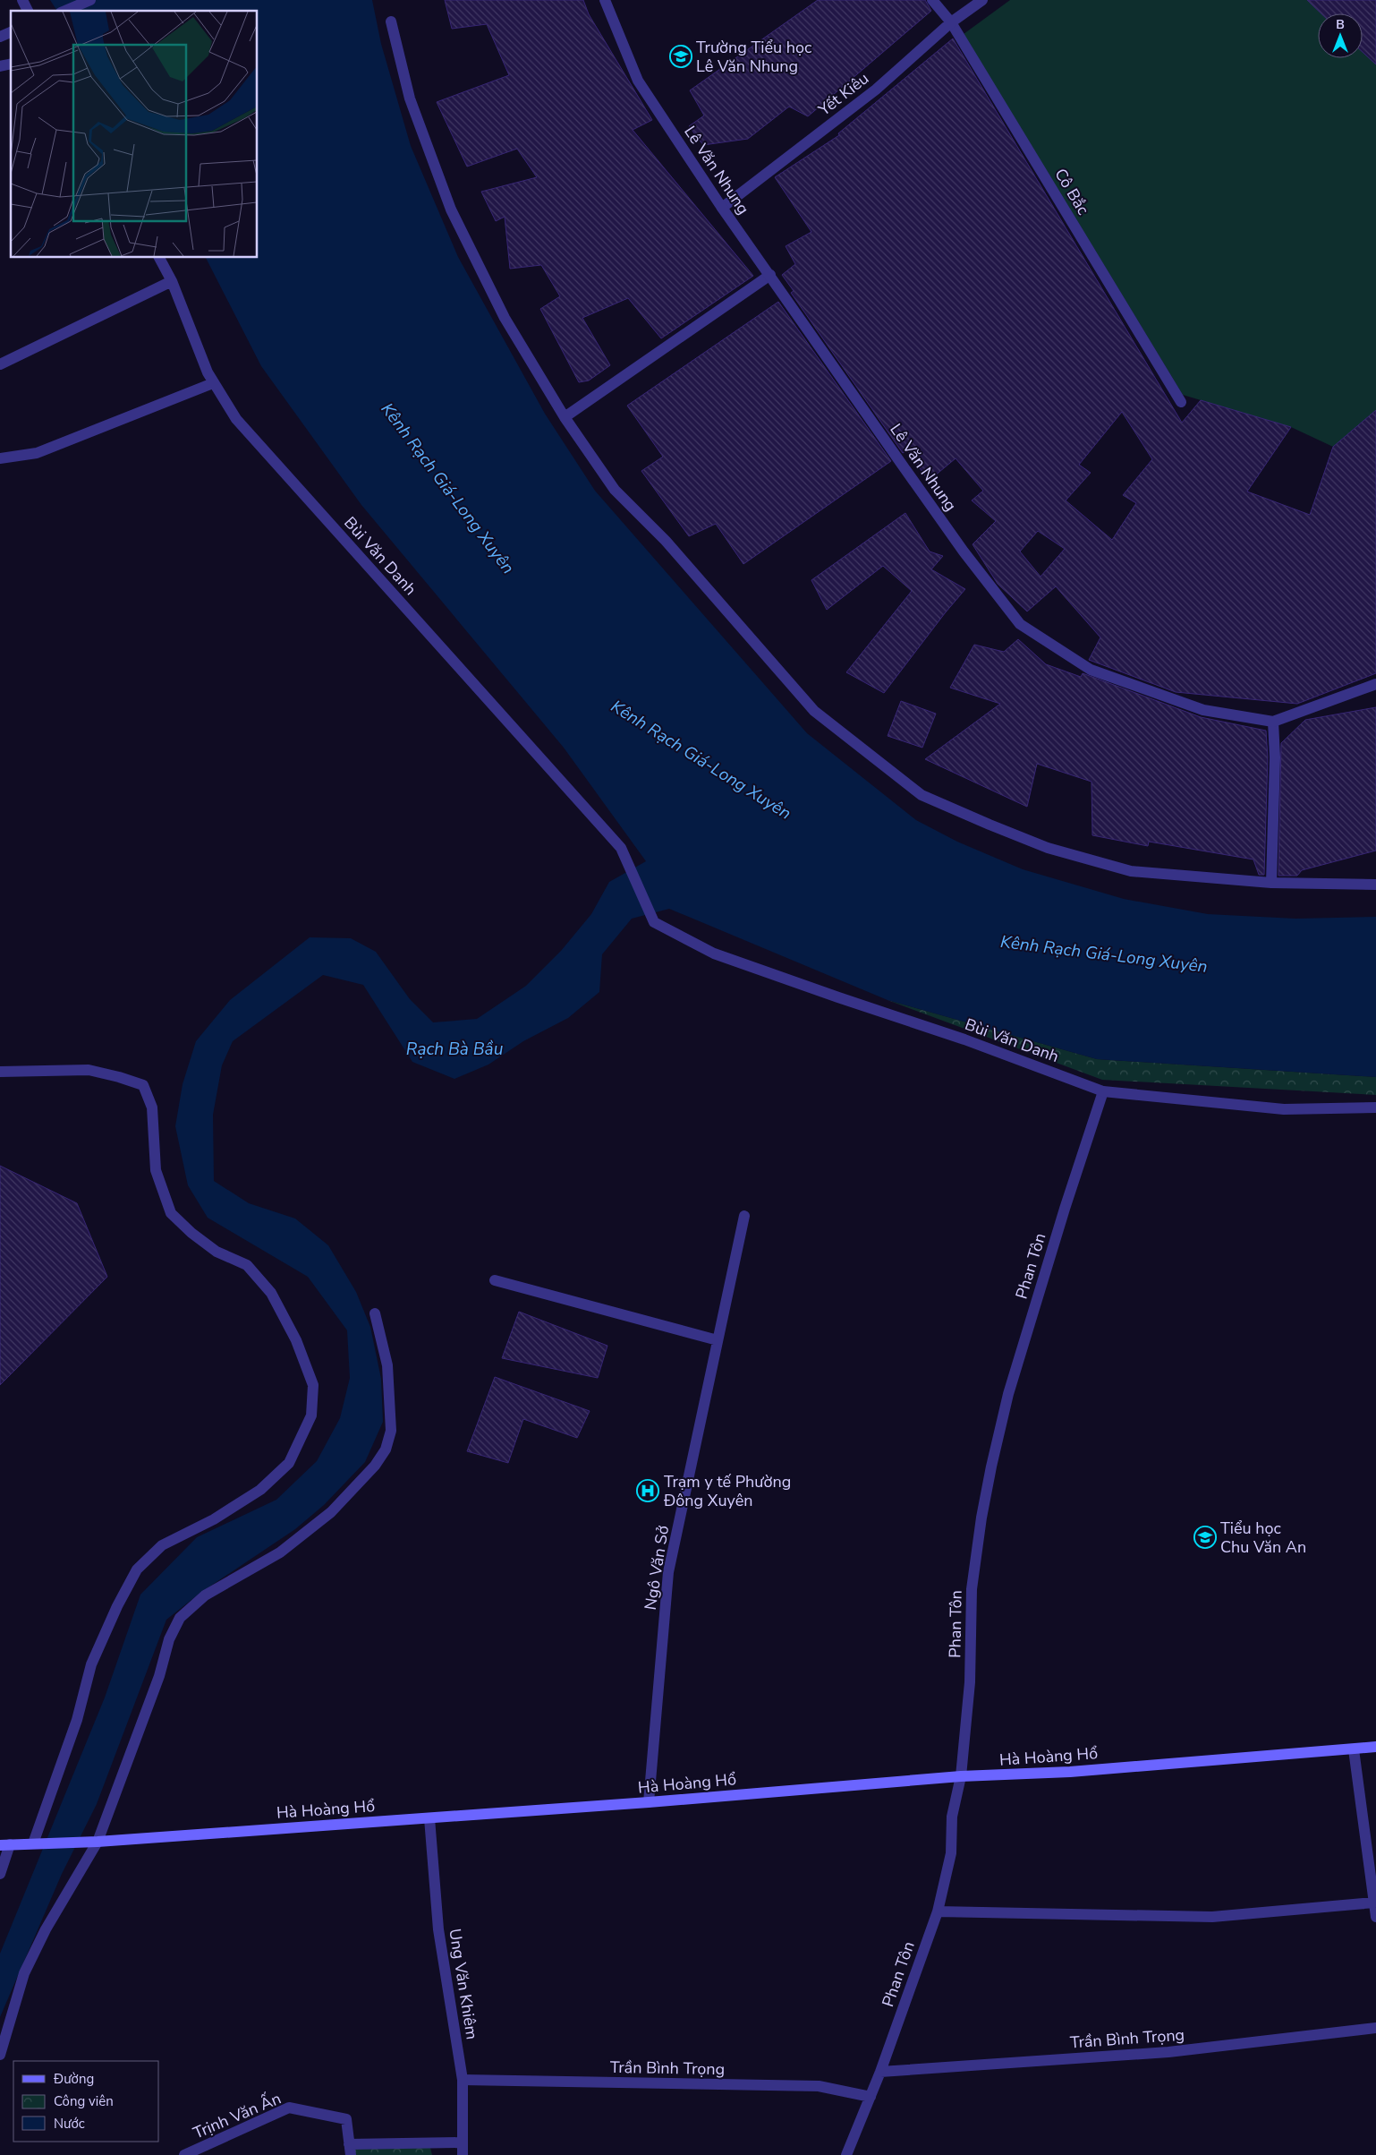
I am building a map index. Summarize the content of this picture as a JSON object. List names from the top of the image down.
{
  "streets": {
    "main road": ["Hà Hoàng Hổ"],
    "street": [
      "Yết Kiêu",
      "Lê Văn Nhung",
      "Cô Bắc",
      "Bùi Văn Danh",
      "Phan Tôn",
      "Ngô Văn Sở",
      "Ung Văn Khiêm",
      "Trần Bình Trọng",
      "Trịnh Văn Ấn"
    ]
  },
  "crossings": [
    ["Yết Kiêu", "Lê Văn Nhung"],
    ["Yết Kiêu", "Cô Bắc"],
    ["Bùi Văn Danh", "Phan Tôn"],
    ["Phan Tôn", "Hà Hoàng Hổ"],
    ["Phan Tôn", "Trần Bình Trọng"],
    ["Ngô Văn Sở", "Hà Hoàng Hổ"],
    ["Hà Hoàng Hổ", "Ung Văn Khiêm"],
    ["Ung Văn Khiêm", "Trần Bình Trọng"]
  ],
  "water": ["Kênh Rạch Giá-Long Xuyên", "Rạch Bà Bầu"],
  "places": {
    "school or university": ["Trường Tiểu học Lê Văn Nhung", "Tiểu học Chu Văn An"],
    "hospital": ["Trạm y tế Phường Đông Xuyên"]
  },
  "legend": ["Đường", "Công viên", "Nước"],
  "north": "top"
}
